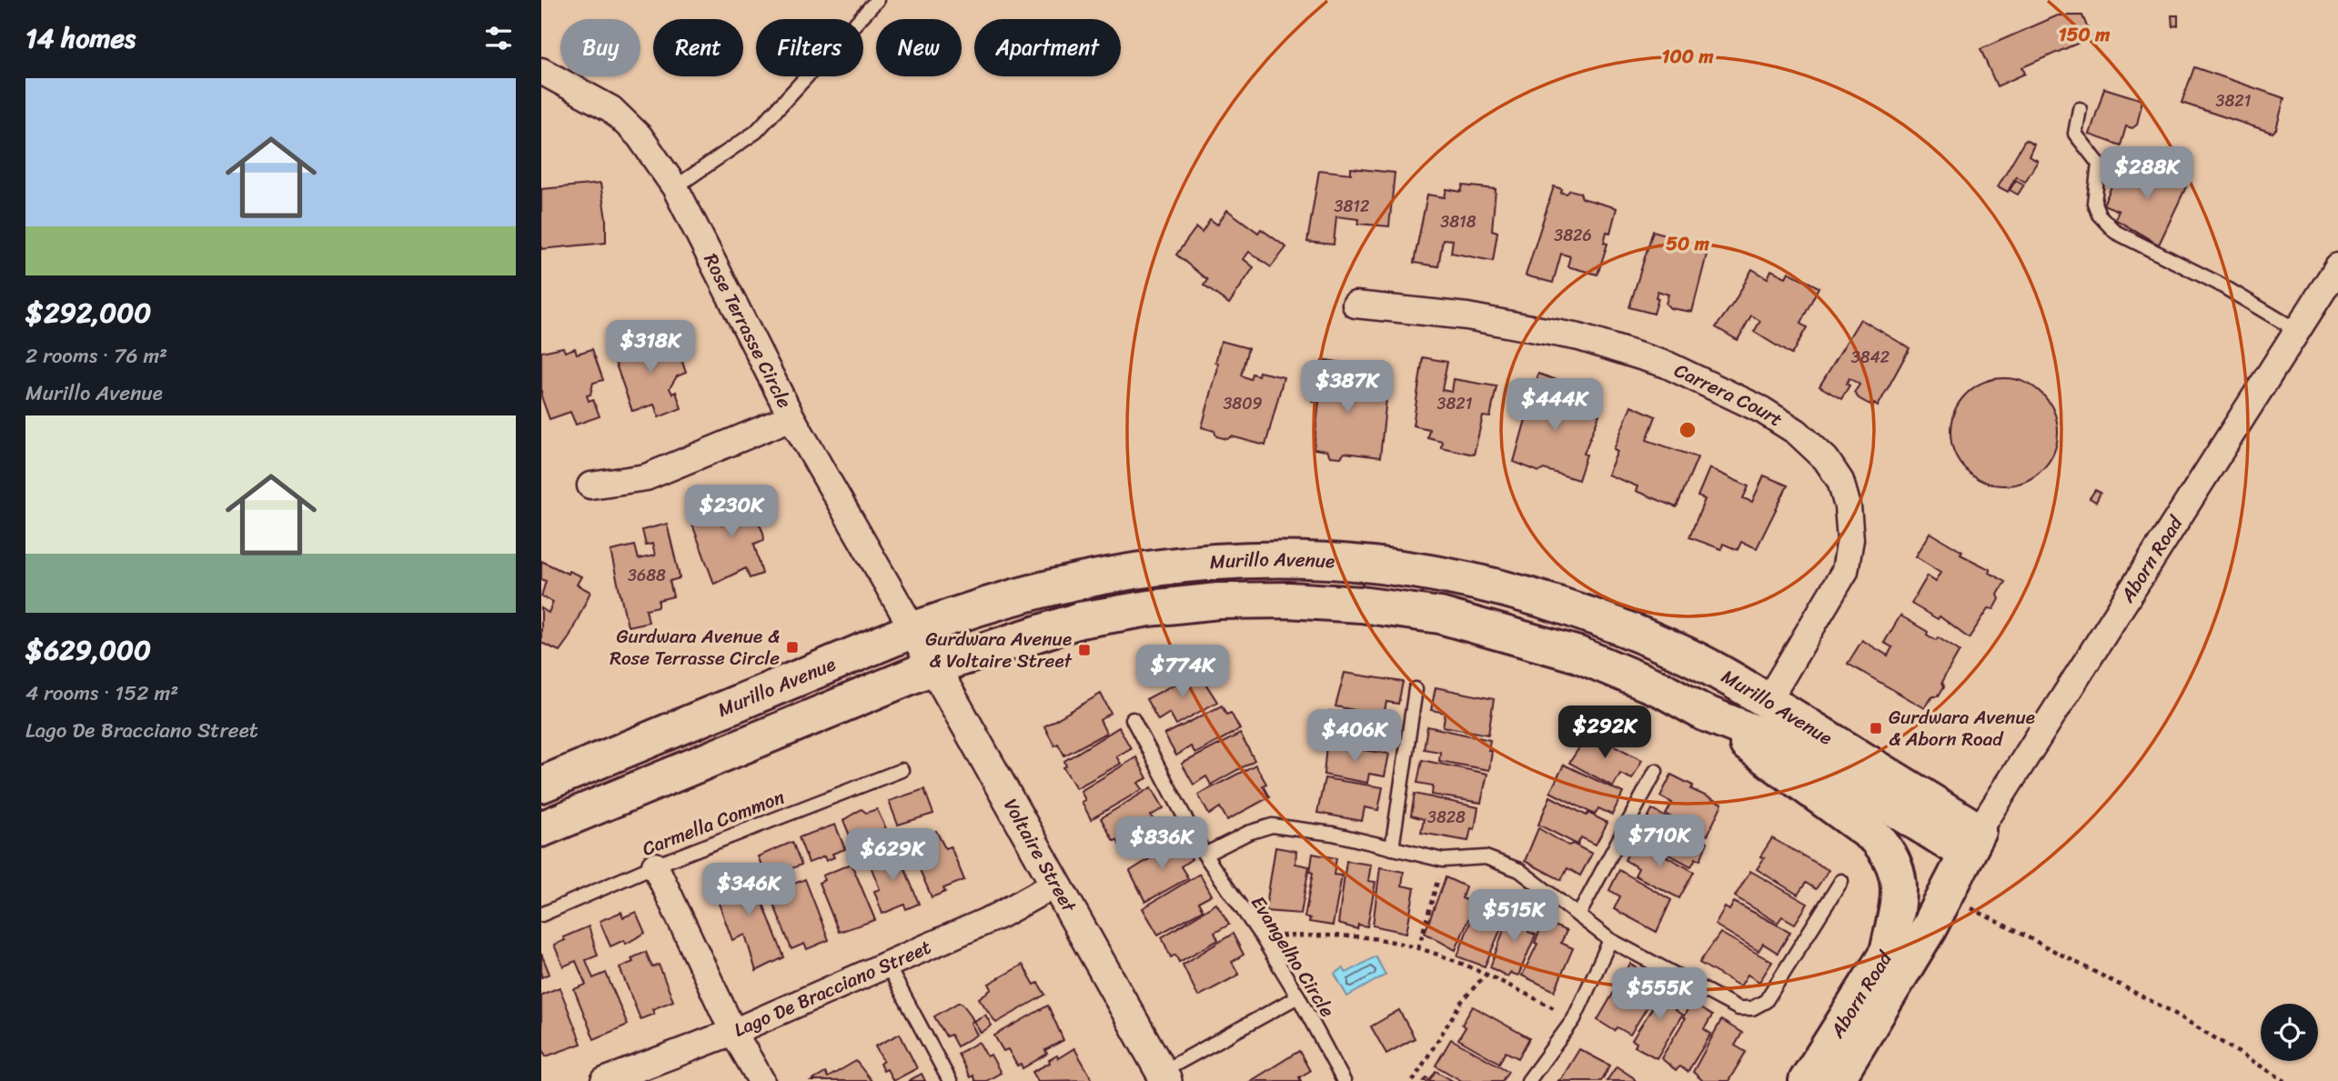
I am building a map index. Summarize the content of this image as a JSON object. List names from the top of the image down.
{
  "streets": {
    "main road": ["Aborn Road", "Murillo Avenue"],
    "street": [
      "Rose Terrasse Circle",
      "Carrera Court",
      "Voltaire Street",
      "Lago De Bracciano Street"
    ],
    "lane": ["Carmella Common", "Evangelho Circle"]
  },
  "crossings": [
    ["Rose Terrasse Circle", "Murillo Avenue"],
    ["Rose Terrasse Circle", "Voltaire Street"],
    ["Carrera Court", "Murillo Avenue"],
    ["Aborn Road", "Murillo Avenue"],
    ["Murillo Avenue", "Voltaire Street"],
    ["Voltaire Street", "Lago De Bracciano Street"]
  ],
  "places": {
    "transit": ["Gurdwara Avenue & Rose Terrasse Circle", "Gurdwara Avenue & Voltaire Street", "Gurdwara Avenue & Aborn Road"]
  },
  "house_numbers": [
    "3821",
    "3812",
    "3818",
    "3826",
    "3842",
    "3809",
    "3821",
    "3688",
    "3828"
  ],
  "page": {
    "heading": "14 homes",
    "chip": [
      "Buy",
      "Rent",
      "Filters",
      "New",
      "Apartment"
    ],
    "list": [
      {
        "name": "$292,000",
        "note": "2 rooms · 76 m² · Murillo Avenue"
      },
      {
        "name": "$629,000",
        "note": "4 rooms · 152 m² · Lago De Bracciano Street"
      }
    ],
    "price": [
      "$288K",
      "$318K",
      "$387K",
      "$444K",
      "$230K",
      "$774K",
      "$292K",
      "$406K",
      "$710K",
      "$836K",
      "$629K",
      "$346K",
      "$515K",
      "$555K"
    ]
  },
  "rings": ["150 m", "100 m", "50 m"]
}
